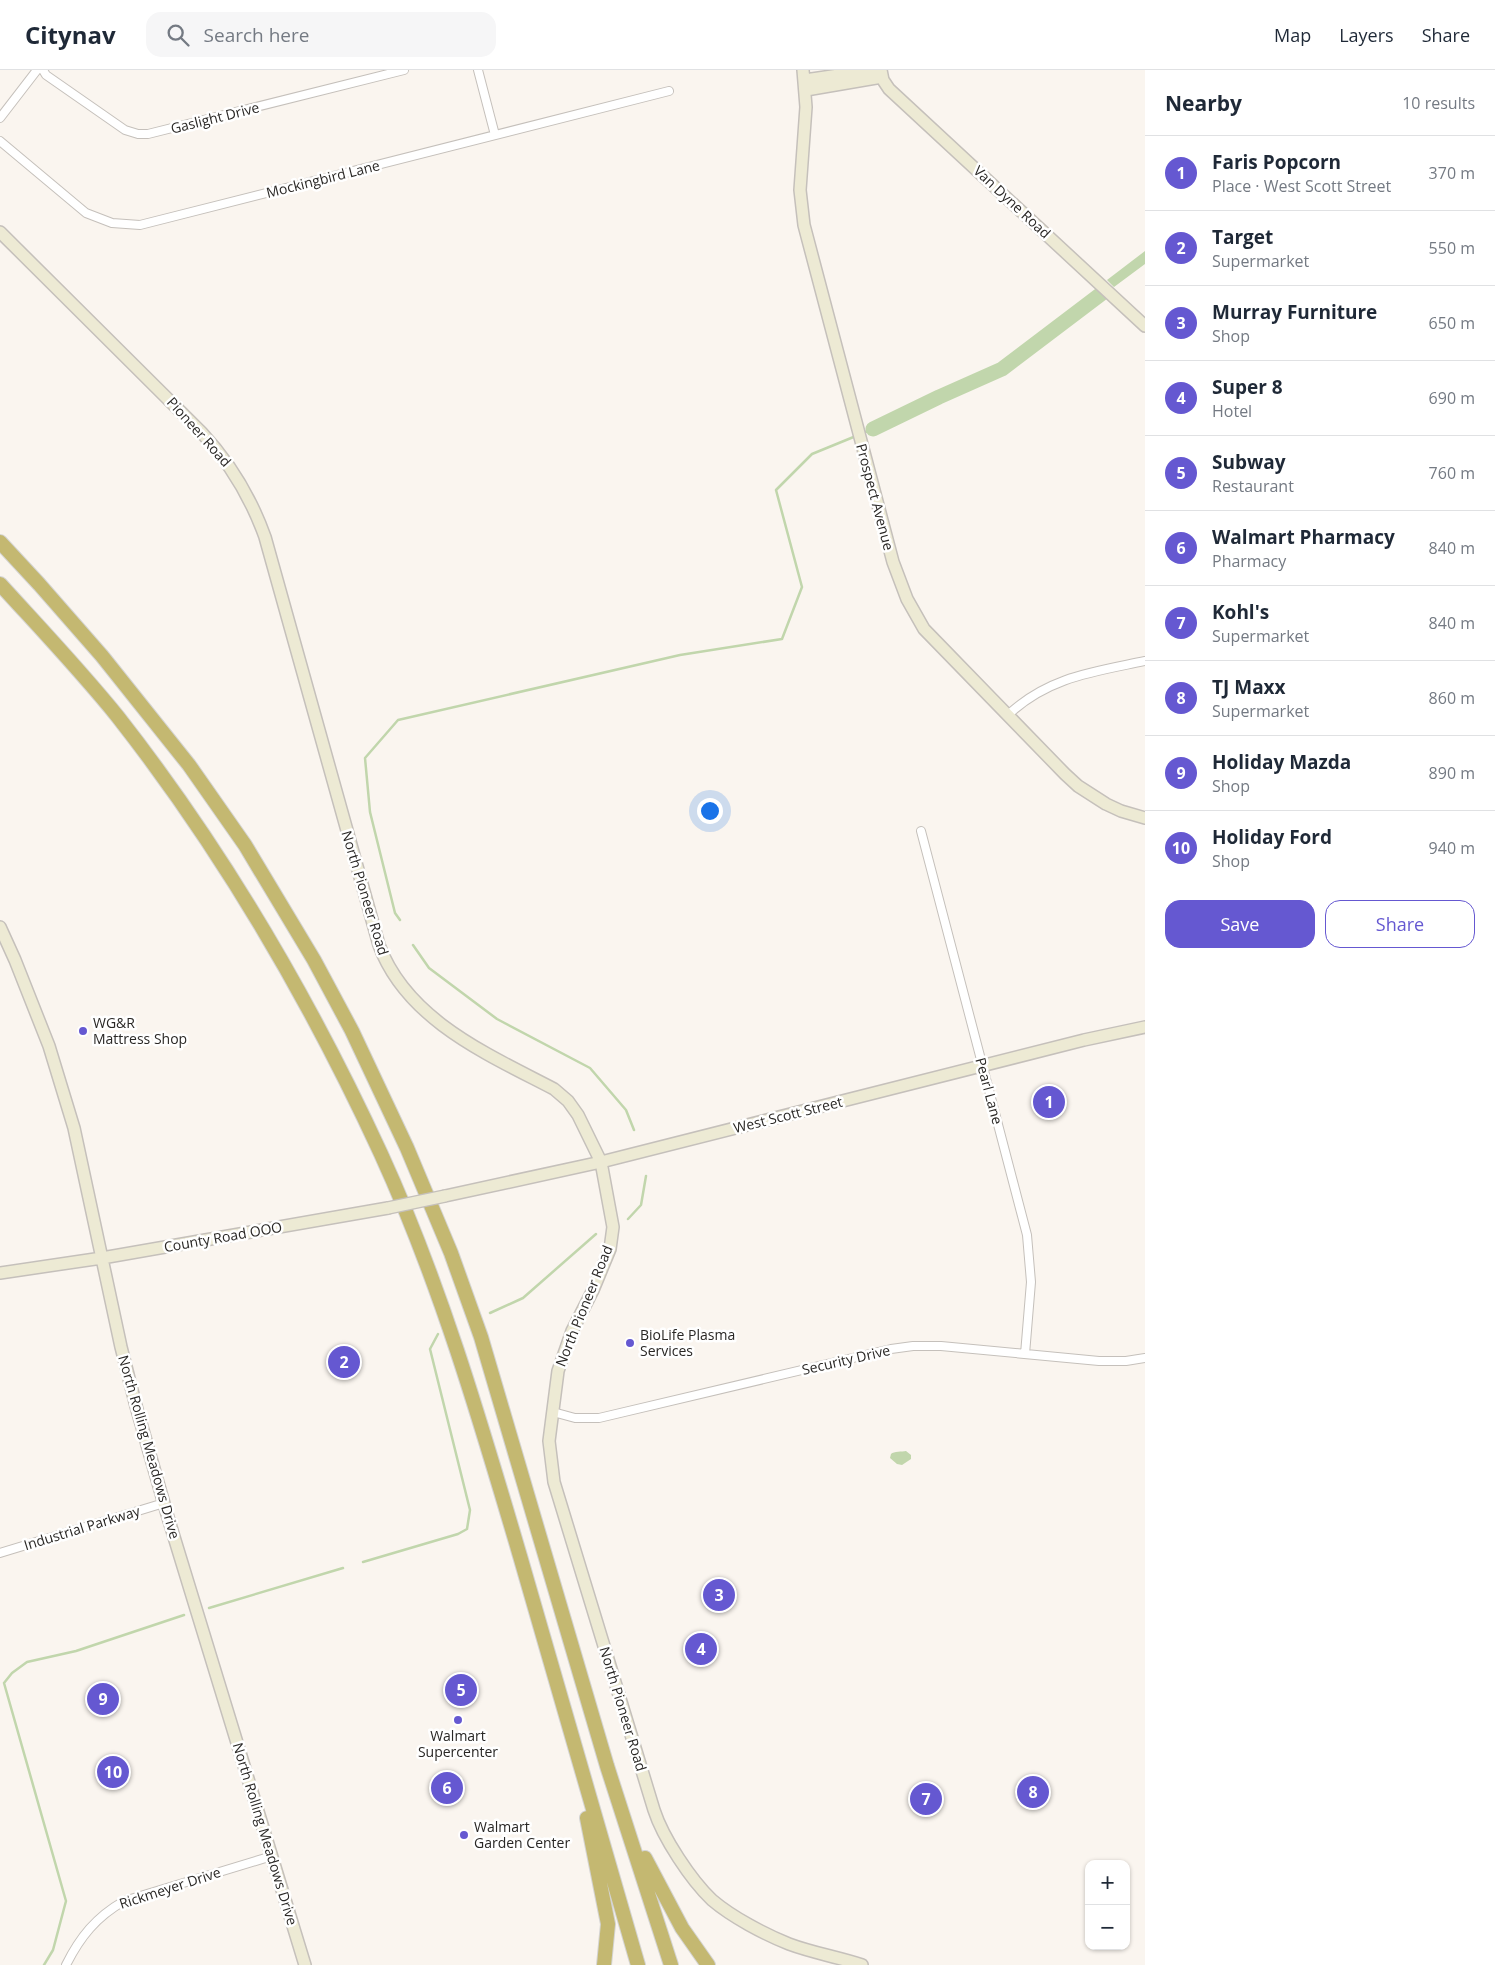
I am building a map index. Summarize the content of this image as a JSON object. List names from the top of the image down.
{
  "streets": {
    "main road": [
      "Van Dyne Road",
      "Pioneer Road",
      "Prospect Avenue",
      "North Pioneer Road",
      "West Scott Street",
      "County Road OOO",
      "North Rolling Meadows Drive"
    ],
    "street": [
      "Gaslight Drive",
      "Mockingbird Lane",
      "Pearl Lane",
      "Security Drive",
      "Industrial Parkway",
      "Rickmeyer Drive"
    ]
  },
  "crossings": [
    ["Pioneer Road", "North Pioneer Road"],
    ["North Pioneer Road", "West Scott Street"],
    ["North Pioneer Road", "Security Drive"],
    ["Pearl Lane", "West Scott Street"],
    ["Pearl Lane", "Security Drive"],
    ["West Scott Street", "County Road OOO"],
    ["County Road OOO", "North Rolling Meadows Drive"],
    ["North Rolling Meadows Drive", "Industrial Parkway"],
    ["North Rolling Meadows Drive", "Rickmeyer Drive"]
  ],
  "places": [
    "WG&R Mattress Shop",
    "BioLife Plasma Services",
    "Walmart Supercenter",
    "Walmart Garden Center"
  ],
  "page": {
    "header": "Citynav",
    "search": "Search here",
    "nav": ["Map", "Layers", "Share"],
    "heading": ["Nearby", "10 results"],
    "list": [
      {
        "mark": "1",
        "name": "Faris Popcorn",
        "note": "Place · West Scott Street",
        "value": "370 m"
      },
      {
        "mark": "2",
        "name": "Target",
        "note": "Supermarket",
        "value": "550 m"
      },
      {
        "mark": "3",
        "name": "Murray Furniture",
        "note": "Shop",
        "value": "650 m"
      },
      {
        "mark": "4",
        "name": "Super 8",
        "note": "Hotel",
        "value": "690 m"
      },
      {
        "mark": "5",
        "name": "Subway",
        "note": "Restaurant",
        "value": "760 m"
      },
      {
        "mark": "6",
        "name": "Walmart Pharmacy",
        "note": "Pharmacy",
        "value": "840 m"
      },
      {
        "mark": "7",
        "name": "Kohl's",
        "note": "Supermarket",
        "value": "840 m"
      },
      {
        "mark": "8",
        "name": "TJ Maxx",
        "note": "Supermarket",
        "value": "860 m"
      },
      {
        "mark": "9",
        "name": "Holiday Mazda",
        "note": "Shop",
        "value": "890 m"
      },
      {
        "mark": "10",
        "name": "Holiday Ford",
        "note": "Shop",
        "value": "940 m"
      }
    ],
    "buttons": ["Save", "Share"],
    "pins": [
      "1",
      "2",
      "3",
      "4",
      "5",
      "9",
      "10",
      "6",
      "8",
      "7"
    ],
    "map_buttons": ["+", "−"]
  }
}
